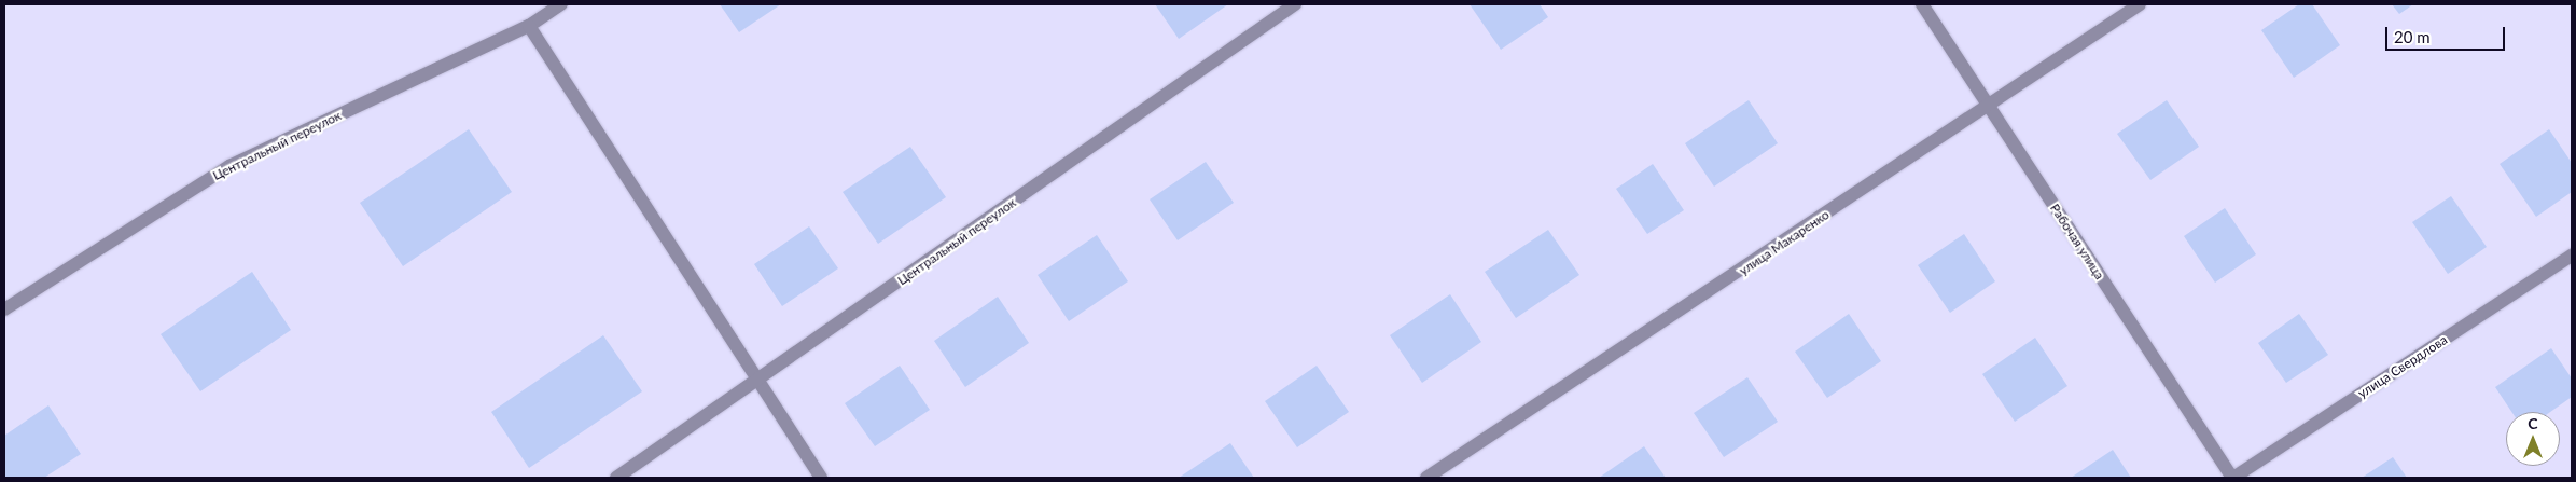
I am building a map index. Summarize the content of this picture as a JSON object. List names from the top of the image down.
{
  "streets": {
    "street": [
      "Центральный переулок",
      "Рабочая улица",
      "улица Макаренко",
      "улица Свердлова"
    ]
  },
  "crossings": [
    ["Рабочая улица", "улица Макаренко"],
    ["Рабочая улица", "улица Свердлова"]
  ],
  "scale_bar": "20 m",
  "north": "top"
}
